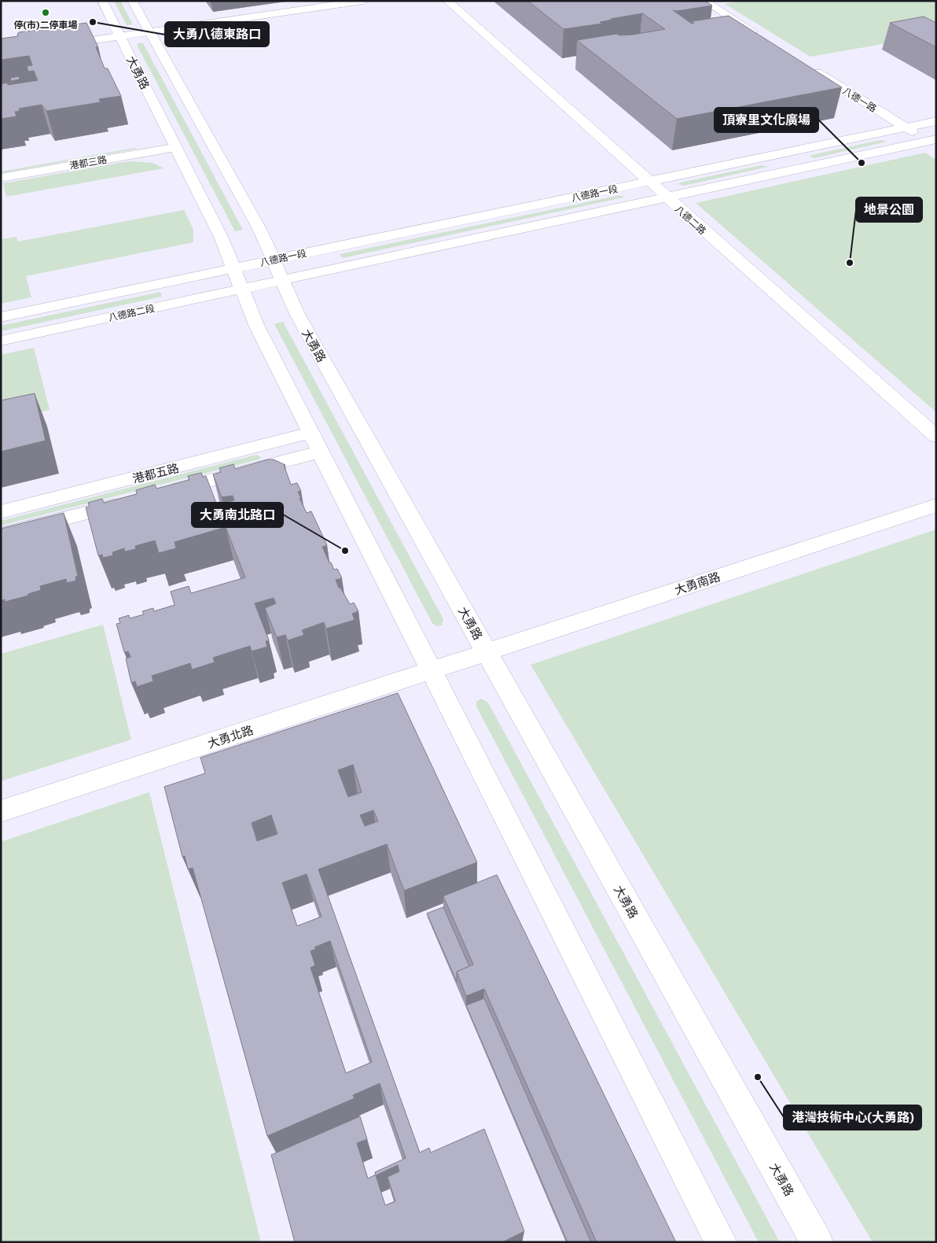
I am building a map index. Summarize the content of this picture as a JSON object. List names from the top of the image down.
{
  "streets": {
    "street": [
      "大勇路",
      "八德一路",
      "港都三路",
      "八德路一段",
      "八德二路",
      "八德路二段",
      "港都五路",
      "大勇南路",
      "大勇北路"
    ]
  },
  "crossings": [
    ["大勇路", "港都三路"],
    ["大勇路", "八德路一段"],
    ["大勇路", "八德路二段"],
    ["大勇路", "港都五路"],
    ["大勇路", "大勇南路"],
    ["大勇路", "大勇北路"],
    ["八德一路", "八德路一段"],
    ["八德路一段", "八德二路"],
    ["八德路一段", "八德路二段"],
    ["大勇南路", "大勇北路"]
  ],
  "places": [
    "停(市)二停車場",
    "大勇八德東路口",
    "頂寮里文化廣場",
    "地景公園",
    "大勇南北路口",
    "港灣技術中心(大勇路)"
  ]
}
